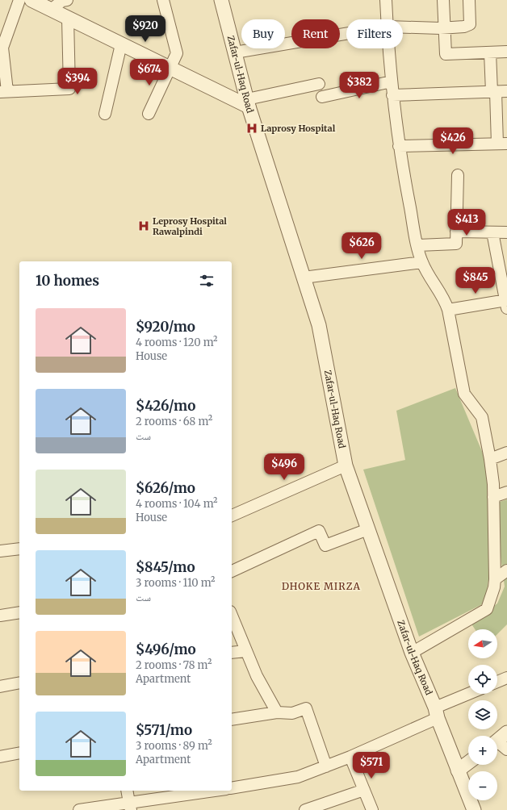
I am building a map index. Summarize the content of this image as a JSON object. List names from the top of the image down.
{
  "streets": {
    "street": ["Zafar-ul-Haq Road"]
  },
  "districts": ["DHOKE MIRZA"],
  "places": {
    "hospital": ["Laprosy Hospital", "Leprosy Hospital Rawalpindi"]
  },
  "north": "left",
  "page": {
    "price": [
      "$920",
      "$674",
      "$394",
      "$382",
      "$426",
      "$413",
      "$626",
      "$845",
      "$496",
      "$571"
    ],
    "chip": ["Buy", "Rent", "Filters"],
    "heading": "10 homes",
    "list": [
      {
        "name": "$920/mo",
        "note": "4 rooms · 120 m² · House"
      },
      {
        "name": "$426/mo",
        "note": "2 rooms · 68 m² · ست"
      },
      {
        "name": "$626/mo",
        "note": "4 rooms · 104 m² · House"
      },
      {
        "name": "$845/mo",
        "note": "3 rooms · 110 m² · ست"
      },
      {
        "name": "$496/mo",
        "note": "2 rooms · 78 m² · Apartment"
      },
      {
        "name": "$571/mo",
        "note": "3 rooms · 89 m² · Apartment"
      }
    ],
    "map_buttons": ["+", "−"]
  }
}
